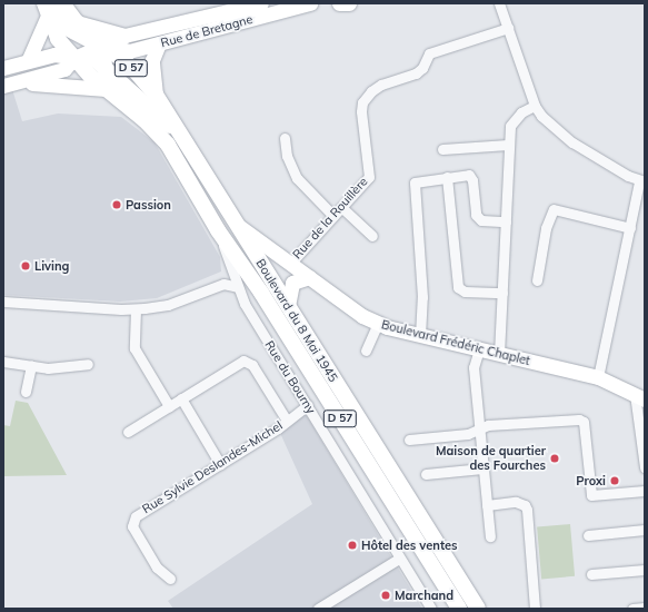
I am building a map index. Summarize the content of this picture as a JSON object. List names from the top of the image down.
{
  "streets": {
    "main road": [
      "Rue de Bretagne",
      "D 57",
      "Boulevard du 8 Mai 1945",
      "Boulevard Frédéric Chaplet"
    ],
    "street": ["Rue de la Rouillère", "Rue du Bourny", "Rue Sylvie Deslandes-Michel"]
  },
  "crossings": [
    ["Rue de Bretagne", "Boulevard du 8 Mai 1945"],
    ["Rue de la Rouillère", "Boulevard Frédéric Chaplet"],
    ["Boulevard du 8 Mai 1945", "Boulevard Frédéric Chaplet"],
    ["Boulevard du 8 Mai 1945", "Rue du Bourny"],
    ["Rue du Bourny", "Rue Sylvie Deslandes-Michel"]
  ],
  "places": [
    "Passion",
    "Living",
    "Maison de quartier des Fourches",
    "Proxi",
    "Hôtel des ventes",
    "Marchand"
  ]
}
